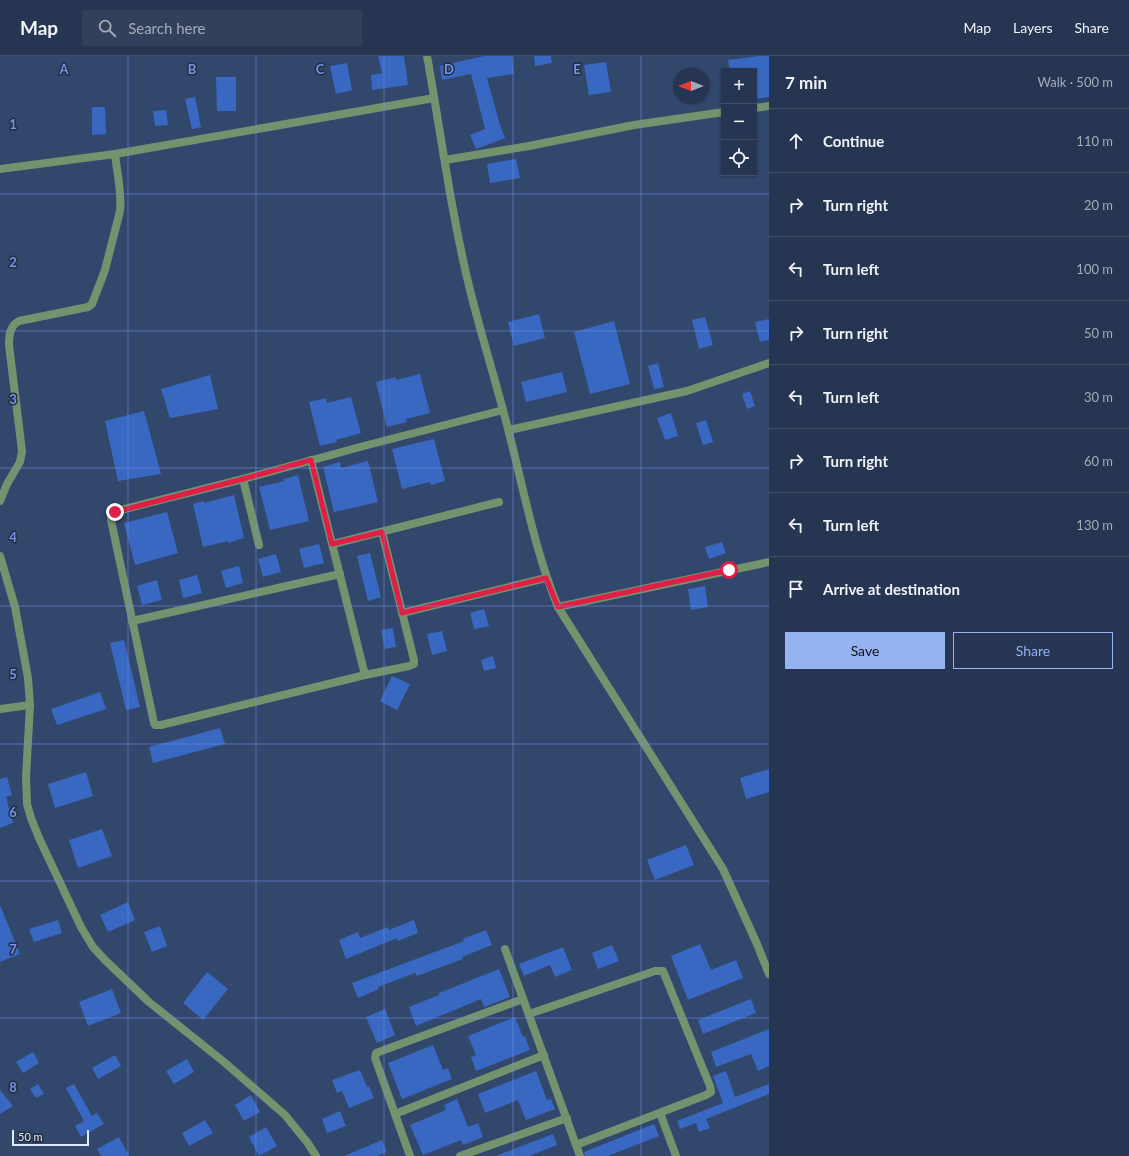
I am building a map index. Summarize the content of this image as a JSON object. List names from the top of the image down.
{
  "scale_bar": "50 m",
  "north": "left",
  "page": {
    "header": "Map",
    "search": "Search here",
    "nav": ["Map", "Layers", "Share"],
    "heading": ["7 min", "Walk · 500 m"],
    "map_buttons": ["+", "−"],
    "list": [
      ["Continue", "110 m"],
      ["Turn right", "20 m"],
      ["Turn left", "100 m"],
      ["Turn right", "50 m"],
      ["Turn left", "30 m"],
      ["Turn right", "60 m"],
      ["Turn left", "130 m"],
      "Arrive at destination"
    ],
    "buttons": ["Save", "Share"],
    "scale": "50 m"
  },
  "grid": {
    "columns": [
      "A",
      "B",
      "C",
      "D",
      "E"
    ],
    "rows": [
      "1",
      "2",
      "3",
      "4",
      "5",
      "6",
      "7",
      "8"
    ]
  }
}
